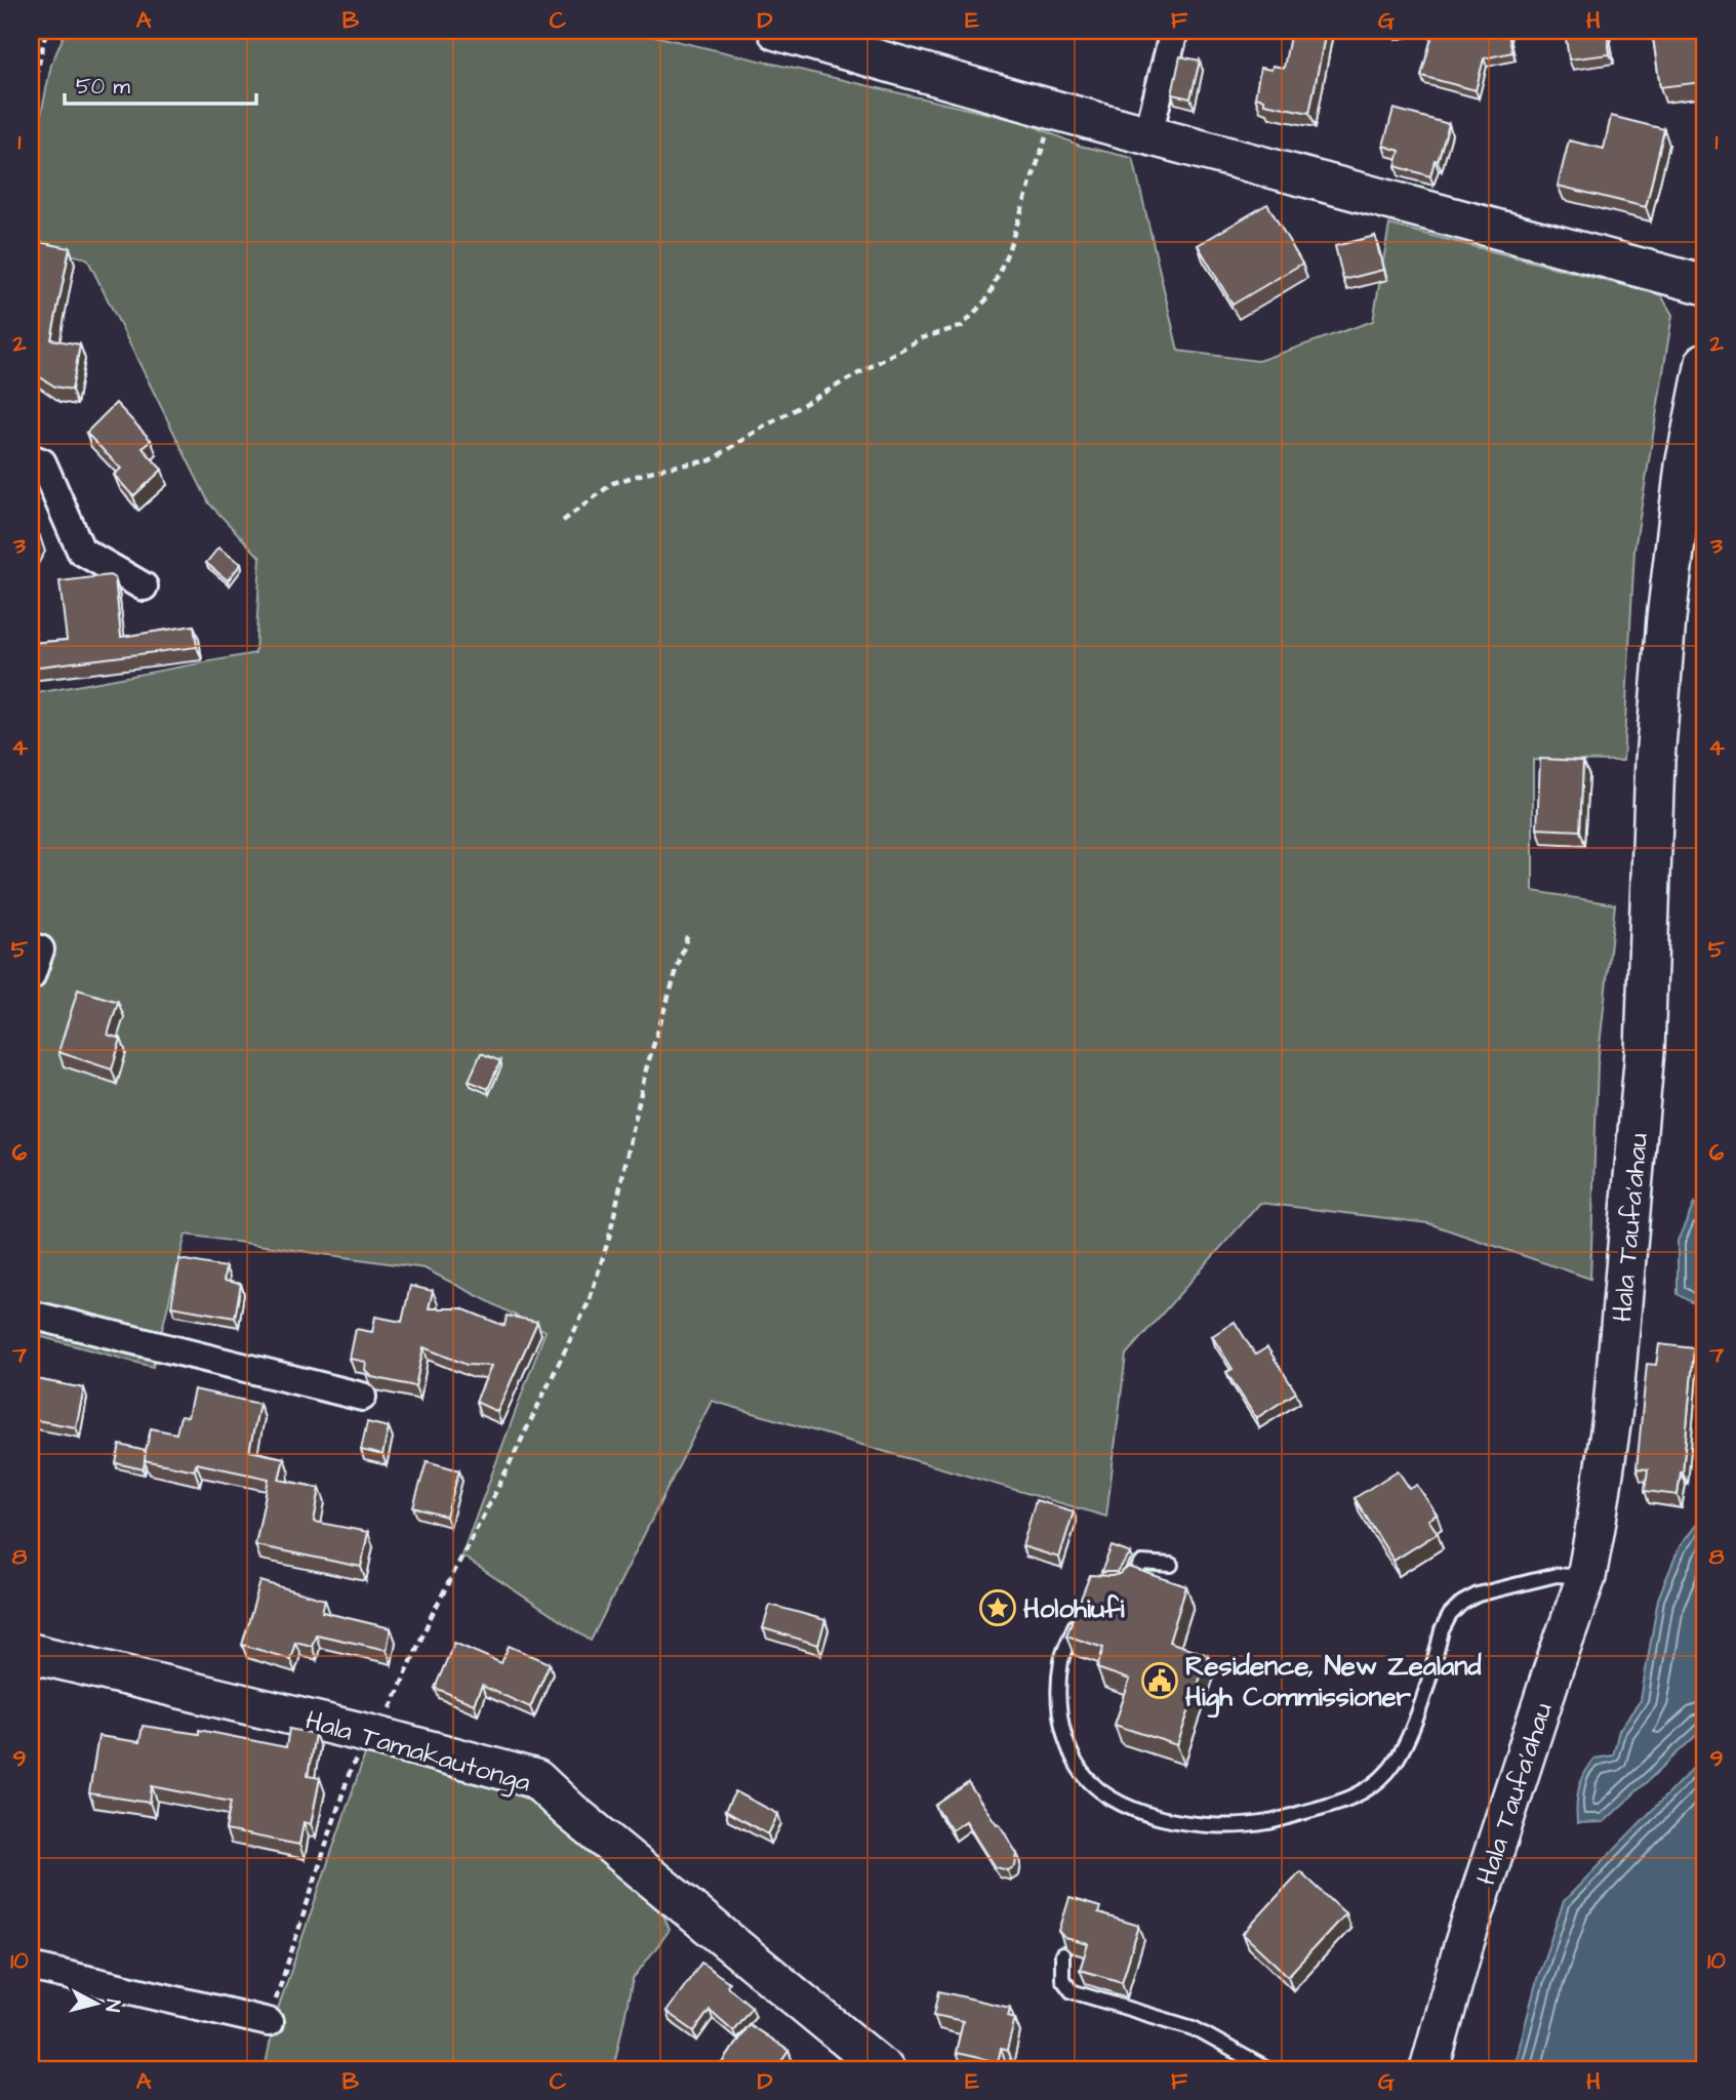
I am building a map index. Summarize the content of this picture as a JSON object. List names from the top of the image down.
{
  "streets": {
    "street": ["Hala Taufa'ahau", "Hala Tamakautonga"]
  },
  "places": {
    "place": ["Holohiufi"],
    "public building": ["Residence, New Zealand High Commissioner"]
  },
  "scale_bar": "50 m",
  "north": "right",
  "grid": {
    "columns": [
      "A",
      "B",
      "C",
      "D",
      "E",
      "F",
      "G",
      "H"
    ],
    "rows": [
      "1",
      "2",
      "3",
      "4",
      "5",
      "6",
      "7",
      "8",
      "9",
      "10"
    ]
  }
}
